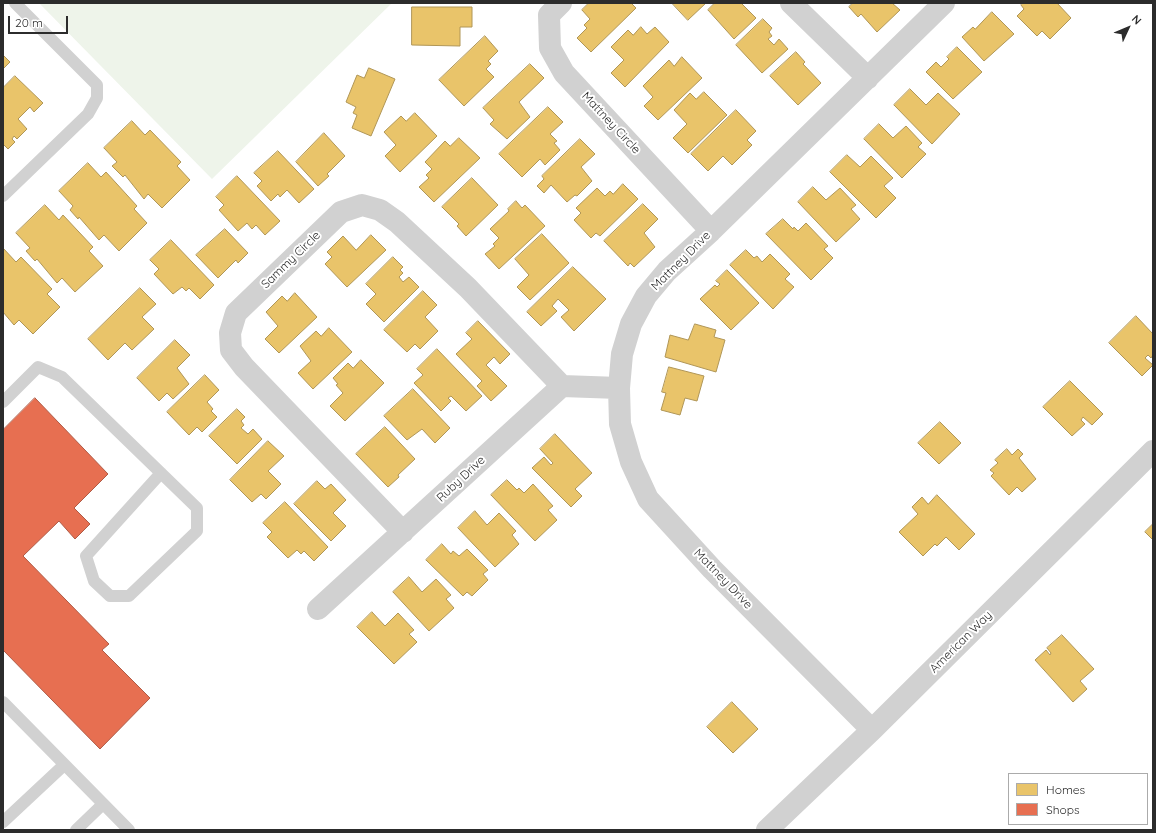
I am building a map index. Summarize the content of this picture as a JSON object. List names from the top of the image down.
{
  "streets": {
    "street": [
      "Mattney Circle",
      "Sammy Circle",
      "Mattney Drive",
      "Ruby Drive",
      "American Way"
    ]
  },
  "crossings": [
    ["Mattney Circle", "Mattney Drive"],
    ["Sammy Circle", "Ruby Drive"],
    ["Mattney Drive", "American Way"]
  ],
  "legend": ["Homes", "Shops"],
  "scale_bar": "20 m",
  "north": "top right"
}
